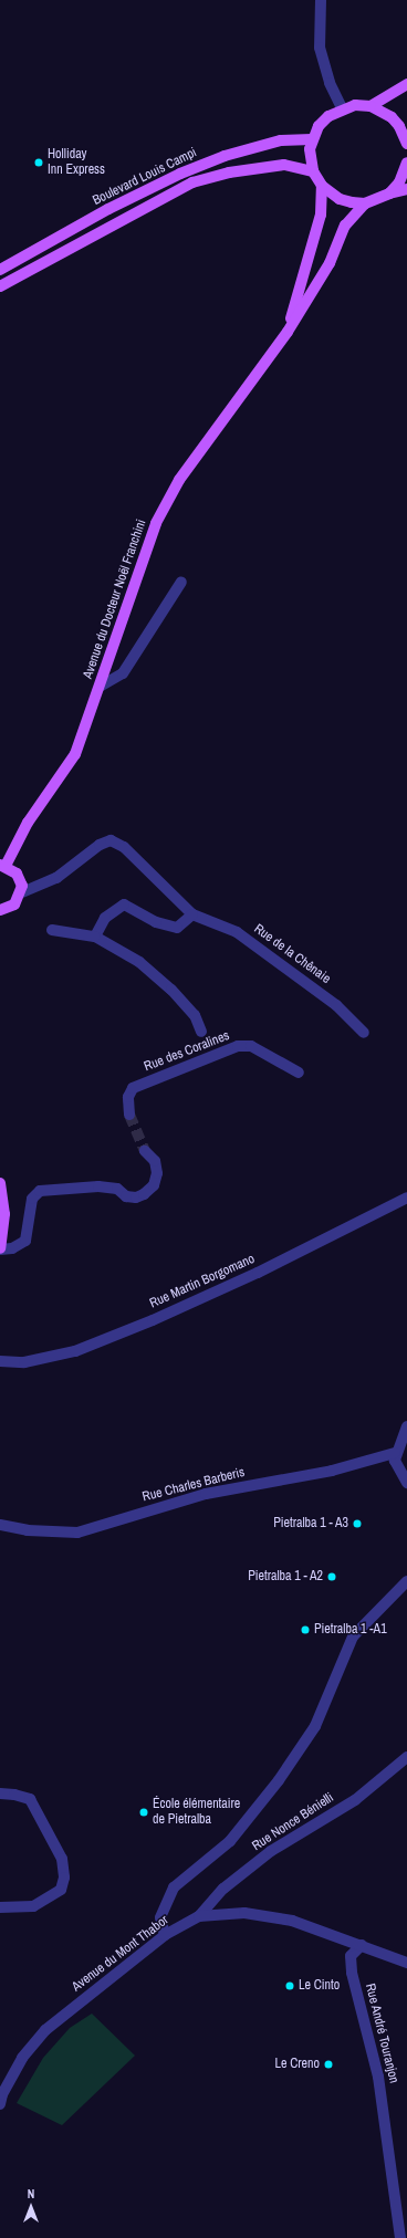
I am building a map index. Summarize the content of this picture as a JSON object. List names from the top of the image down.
{
  "streets": {
    "main road": ["Boulevard Louis Campi", "Avenue du Docteur Noël Franchini"],
    "street": [
      "Rue de la Chênaie",
      "Rue des Coralines",
      "Rue Martin Borgomano",
      "Rue Charles Barberis",
      "Rue Nonce Bénielli",
      "Avenue du Mont Thabor",
      "Rue André Touranjon"
    ]
  },
  "crossings": [
    ["Rue Nonce Bénielli", "Avenue du Mont Thabor"],
    ["Avenue du Mont Thabor", "Rue André Touranjon"]
  ],
  "places": [
    "Holliday Inn Express",
    "Pietralba 1 - A3",
    "Pietralba 1 - A2",
    "Pietralba 1 -A1",
    "École élémentaire de Pietralba",
    "Le Cinto",
    "Le Creno"
  ],
  "north": "top"
}
